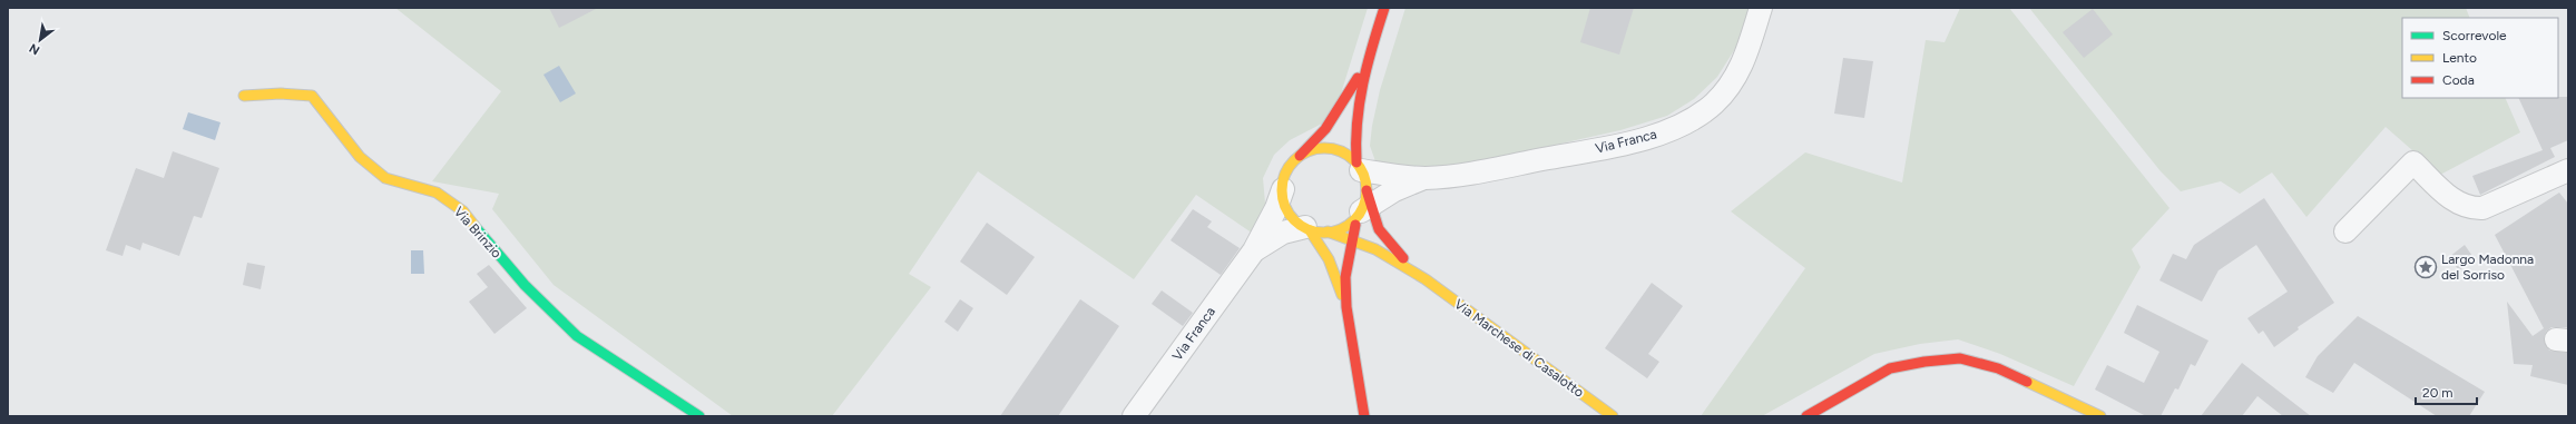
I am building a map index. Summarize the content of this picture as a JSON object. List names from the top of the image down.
{
  "streets": {
    "street": ["Via Franca", "Via Brinzio", "Via Marchese di Casalotto"]
  },
  "places": {
    "place": ["Largo Madonna del Sorriso"]
  },
  "legend": ["Scorrevole", "Lento", "Coda"],
  "scale_bar": "20 m",
  "north": "bottom left"
}
